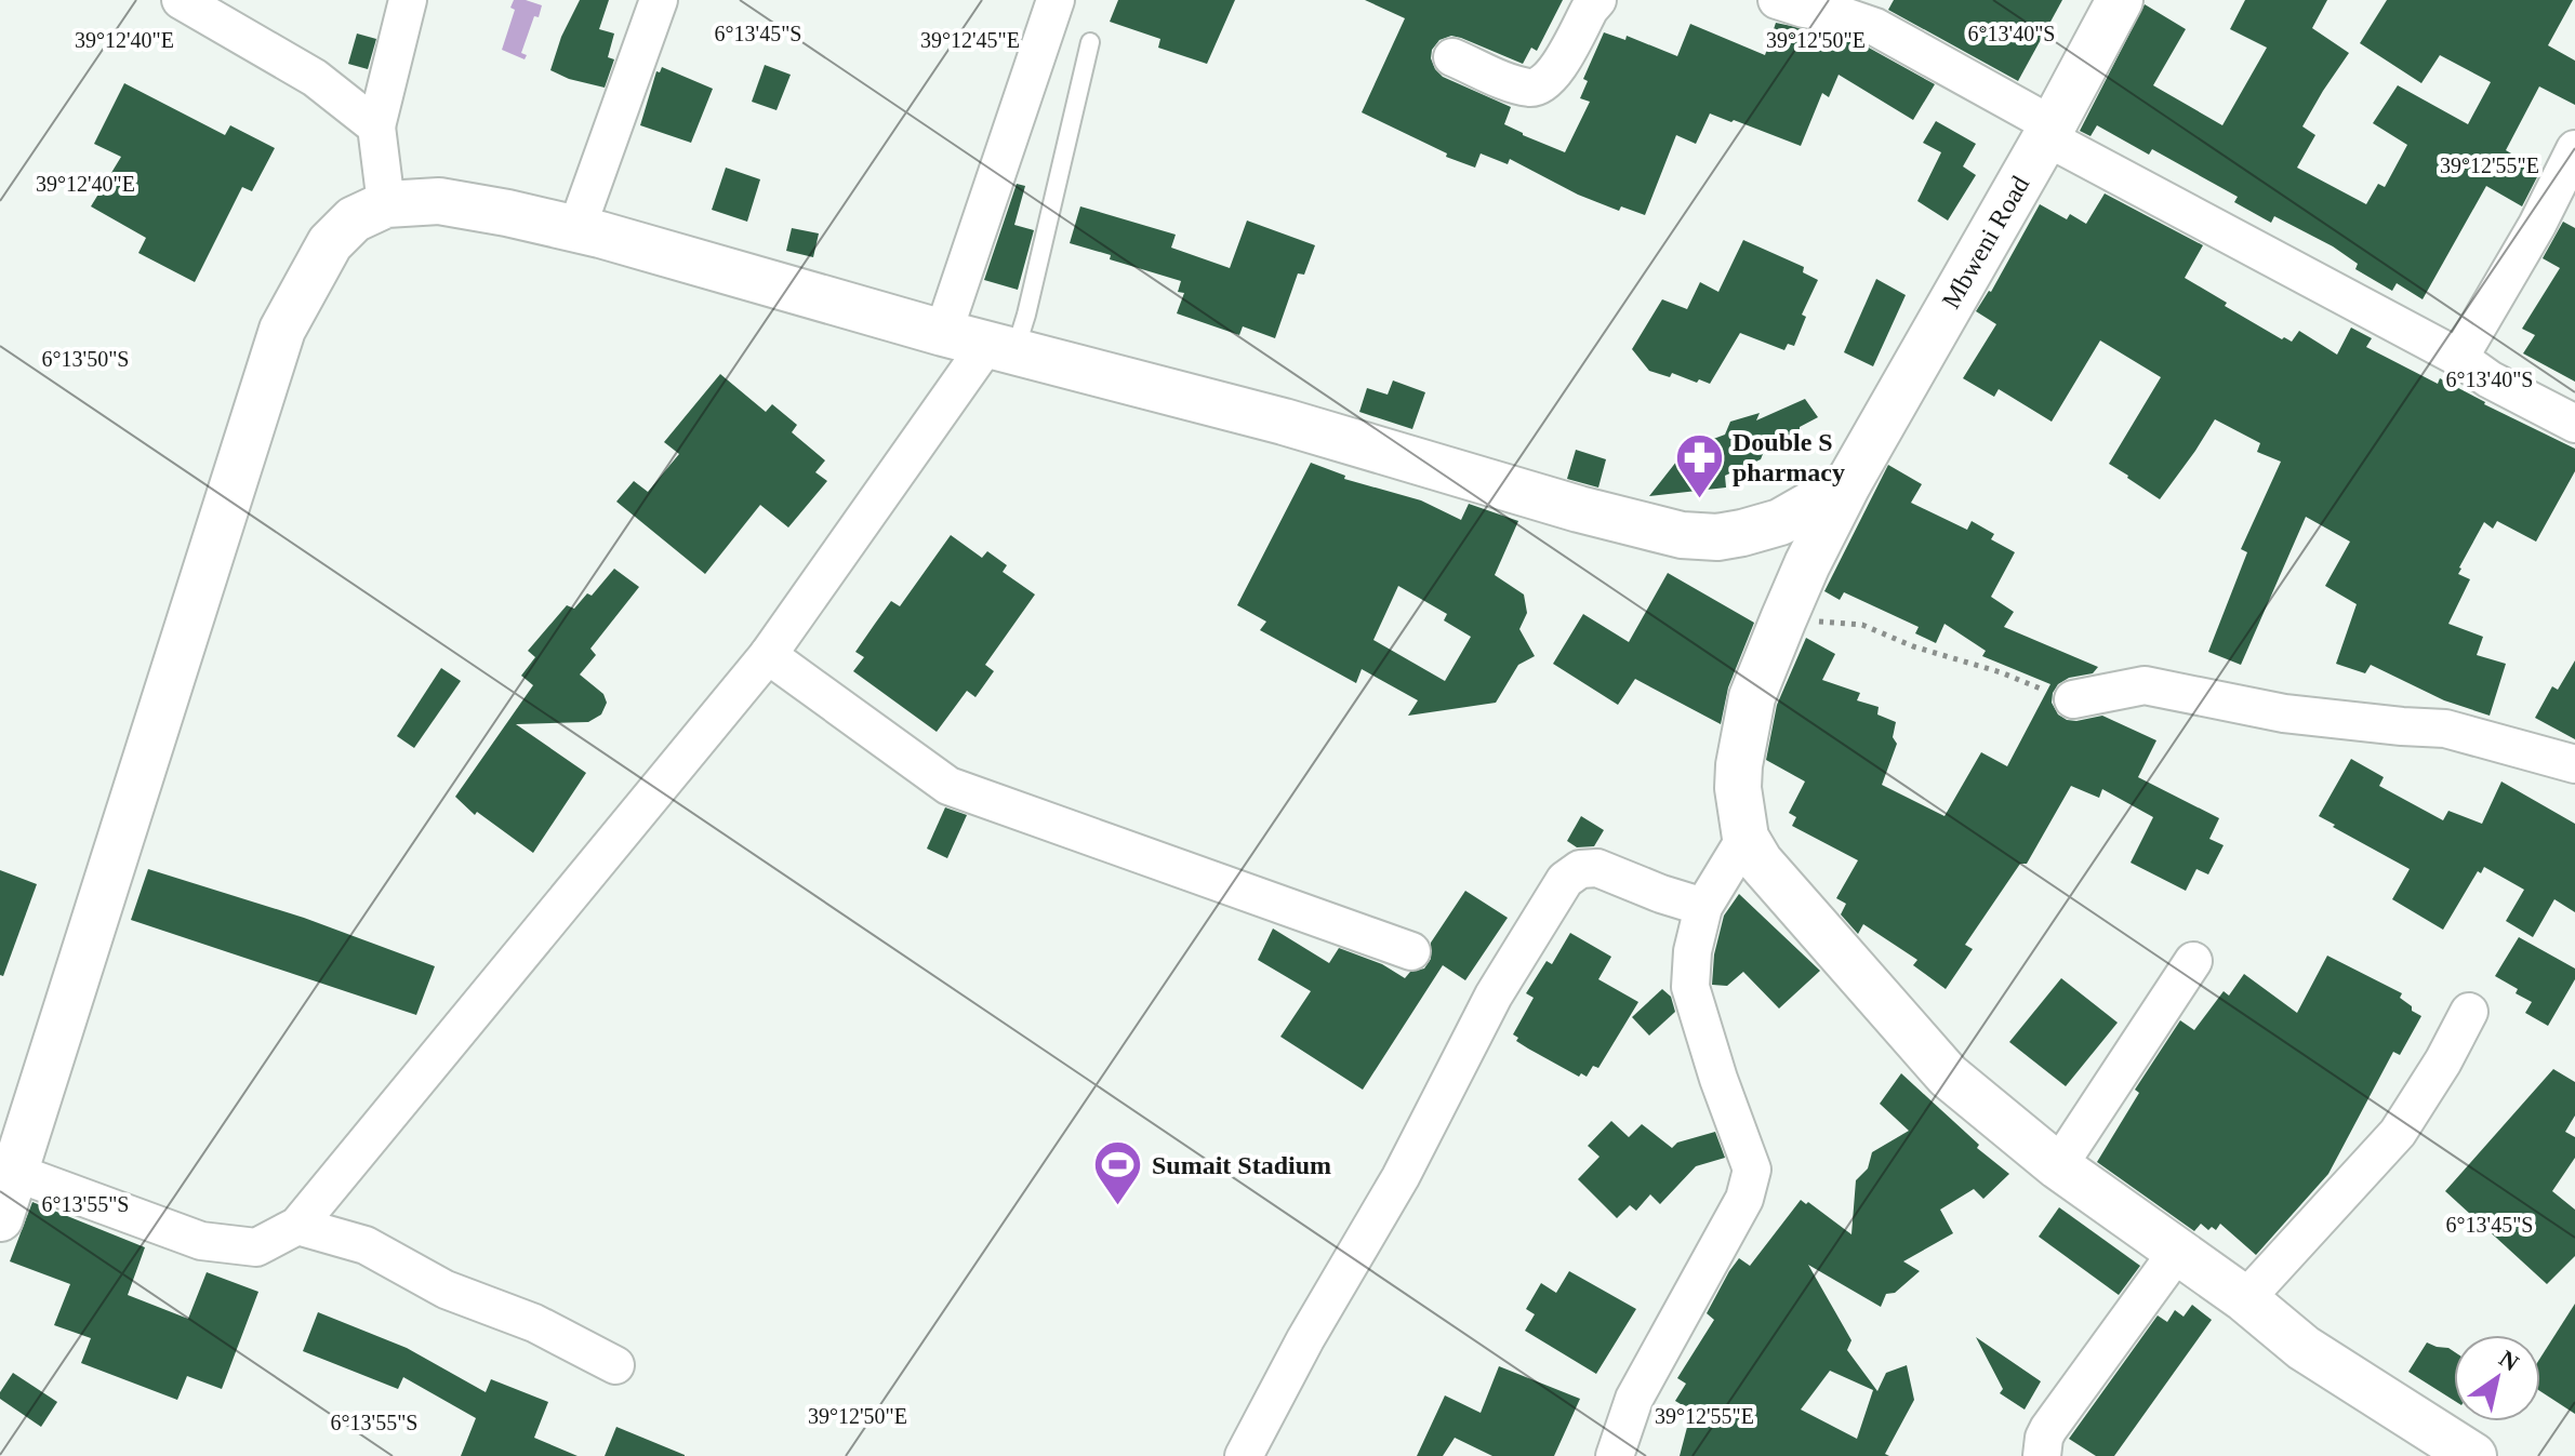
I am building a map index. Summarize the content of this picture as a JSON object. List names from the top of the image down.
{
  "streets": {
    "street": ["Mbweni Road"]
  },
  "places": {
    "pharmacy": ["Double S pharmacy"],
    "sports": ["Sumait Stadium"]
  },
  "north": "top right",
  "coordinates": [
    "6°13'45\"S",
    "6°13'40\"S",
    "39°12'45\"E",
    "39°12'50\"E",
    "39°12'40\"E",
    "39°12'55\"E",
    "6°13'50\"S",
    "6°13'55\"S"
  ]
}
